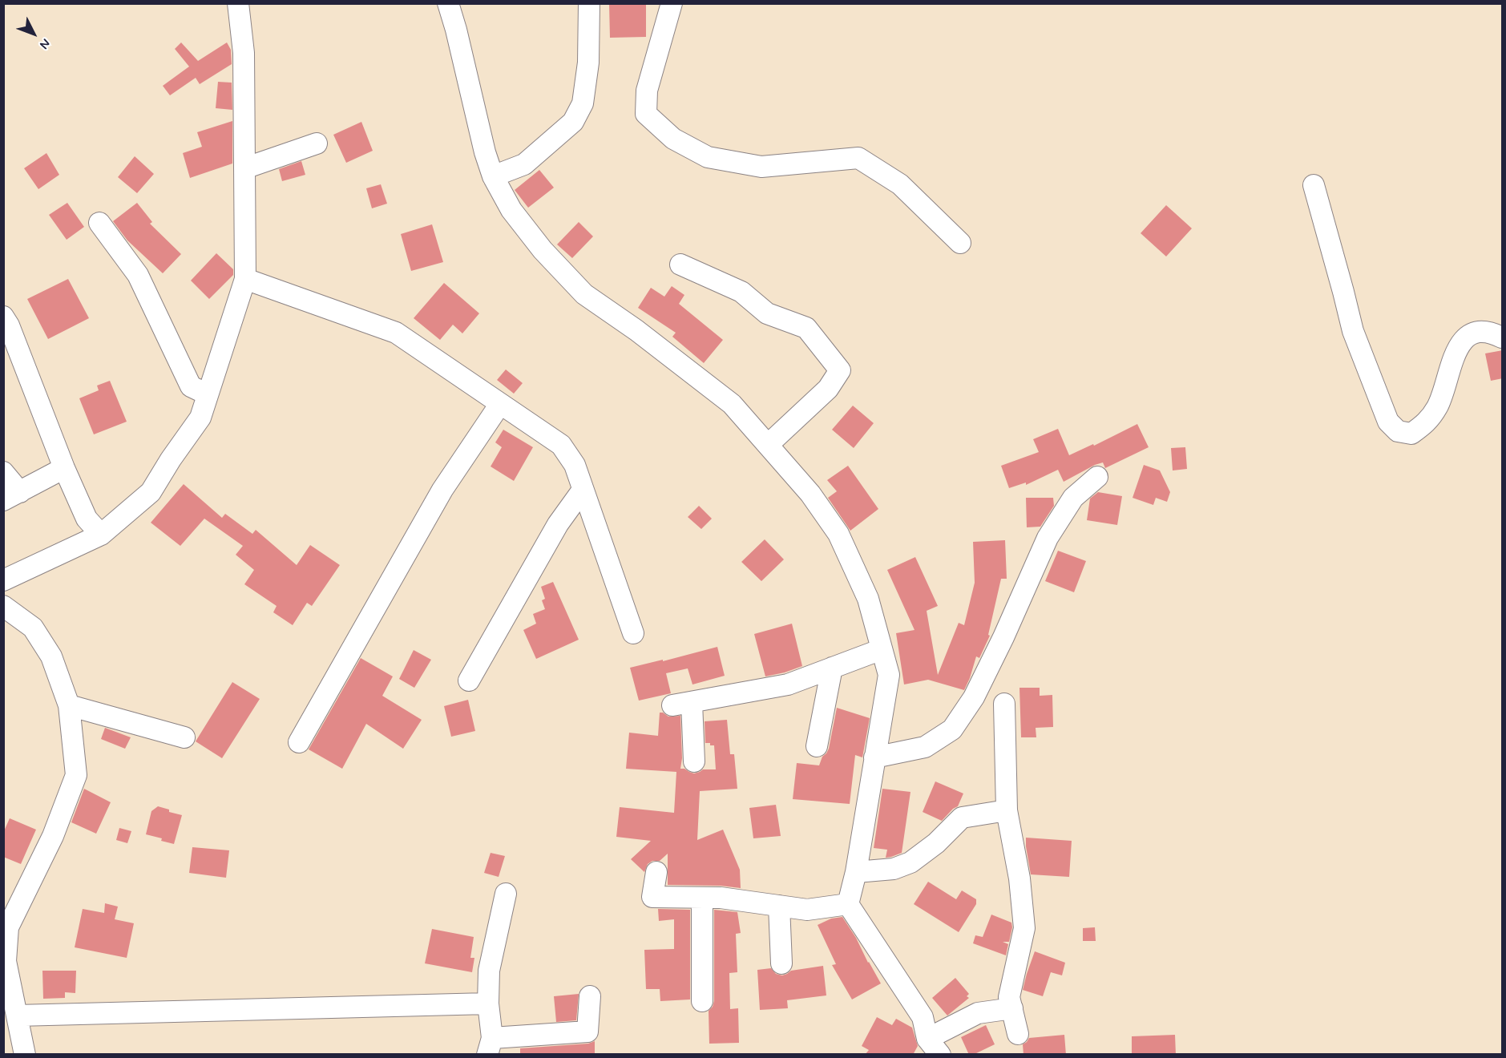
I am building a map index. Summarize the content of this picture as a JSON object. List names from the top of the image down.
{
  "north": "bottom right"
}
